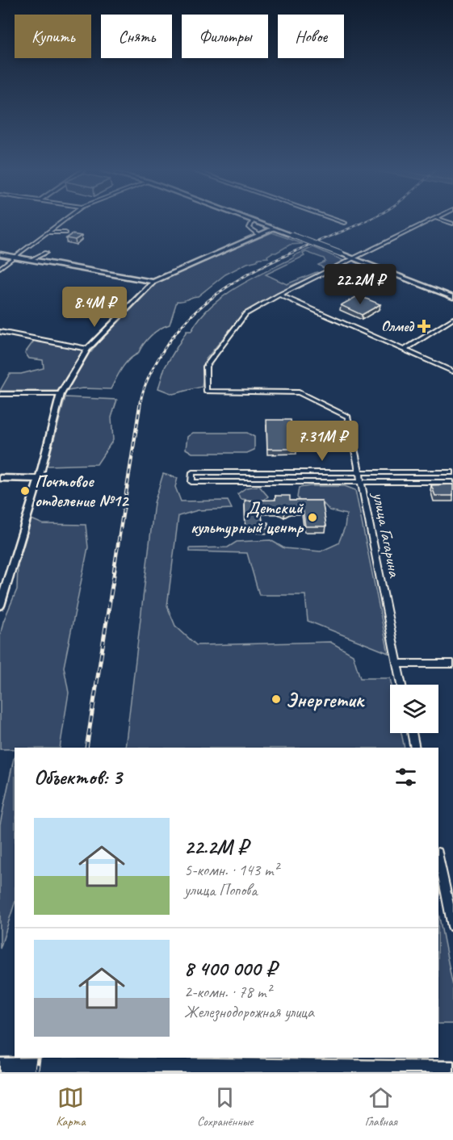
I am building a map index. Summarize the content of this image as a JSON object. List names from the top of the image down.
{
  "streets": {
    "street": ["улица Гагарина"]
  },
  "places": {
    "health": ["Олмед"],
    "other": ["Почтовое отделение №12", "Детский культурный центр", "Энергетик"]
  },
  "page": {
    "chip": [
      "Купить",
      "Снять",
      "Фильтры",
      "Новое"
    ],
    "price": ["22.2M ₽", "8.4M ₽", "7.31M ₽"],
    "heading": "Объектов: 3",
    "list": [
      {
        "name": "22.2M ₽",
        "note": "5-комн. · 143 m² · улица Попова"
      },
      {
        "name": "8 400 000 ₽",
        "note": "2-комн. · 78 m² · Железнодорожная улица"
      }
    ],
    "tabs": ["Карта", "Сохранённые", "Главная"]
  }
}
